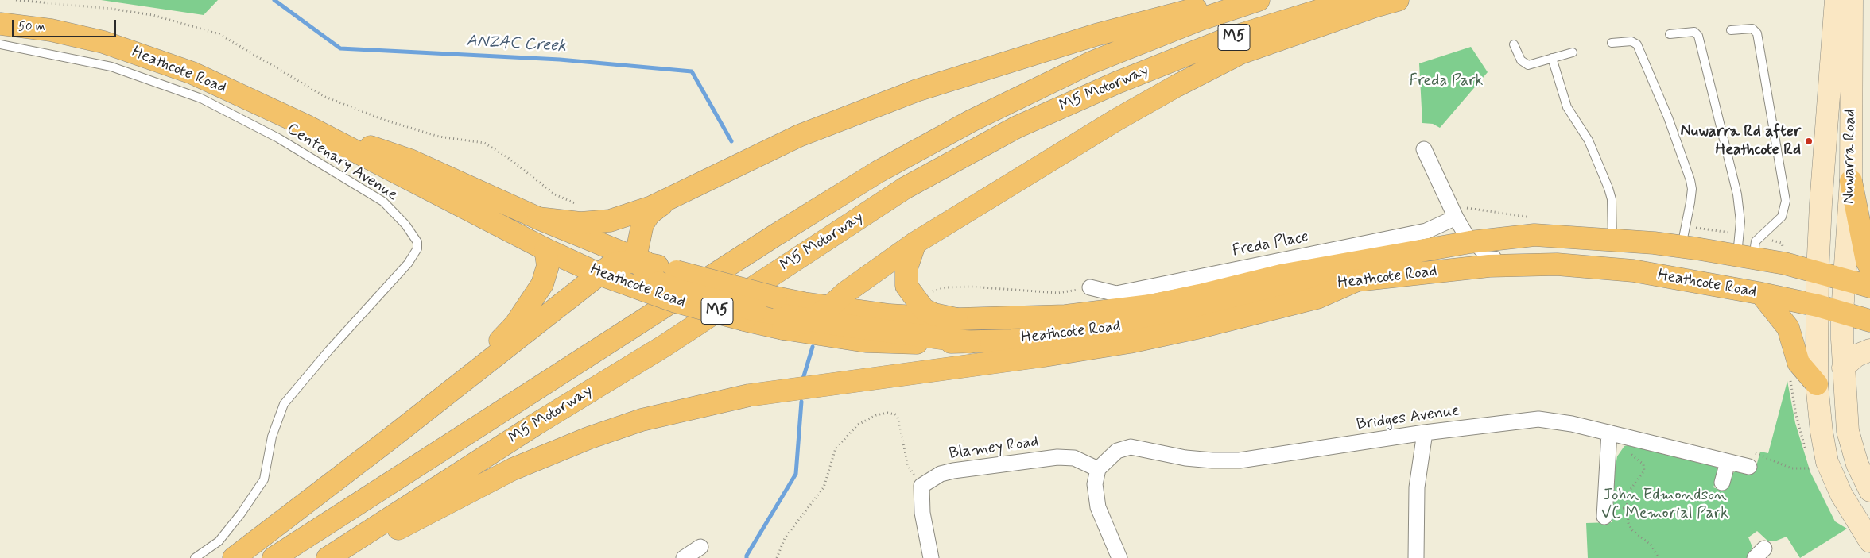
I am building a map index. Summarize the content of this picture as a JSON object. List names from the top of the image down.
{
  "streets": {
    "main road": [
      "M5",
      "Heathcote Road",
      "M5 Motorway",
      "Nuwarra Road"
    ],
    "street": ["Freda Place", "Bridges Avenue", "Blamey Road"],
    "lane": ["Centenary Avenue"]
  },
  "crossings": [
    ["Heathcote Road", "Nuwarra Road"],
    ["Bridges Avenue", "Blamey Road"]
  ],
  "water": ["ANZAC Creek"],
  "parks": ["Freda Park", "John Edmondson VC Memorial Park"],
  "places": ["Nuwarra Rd after Heathcote Rd"],
  "scale_bar": "50 m"
}
